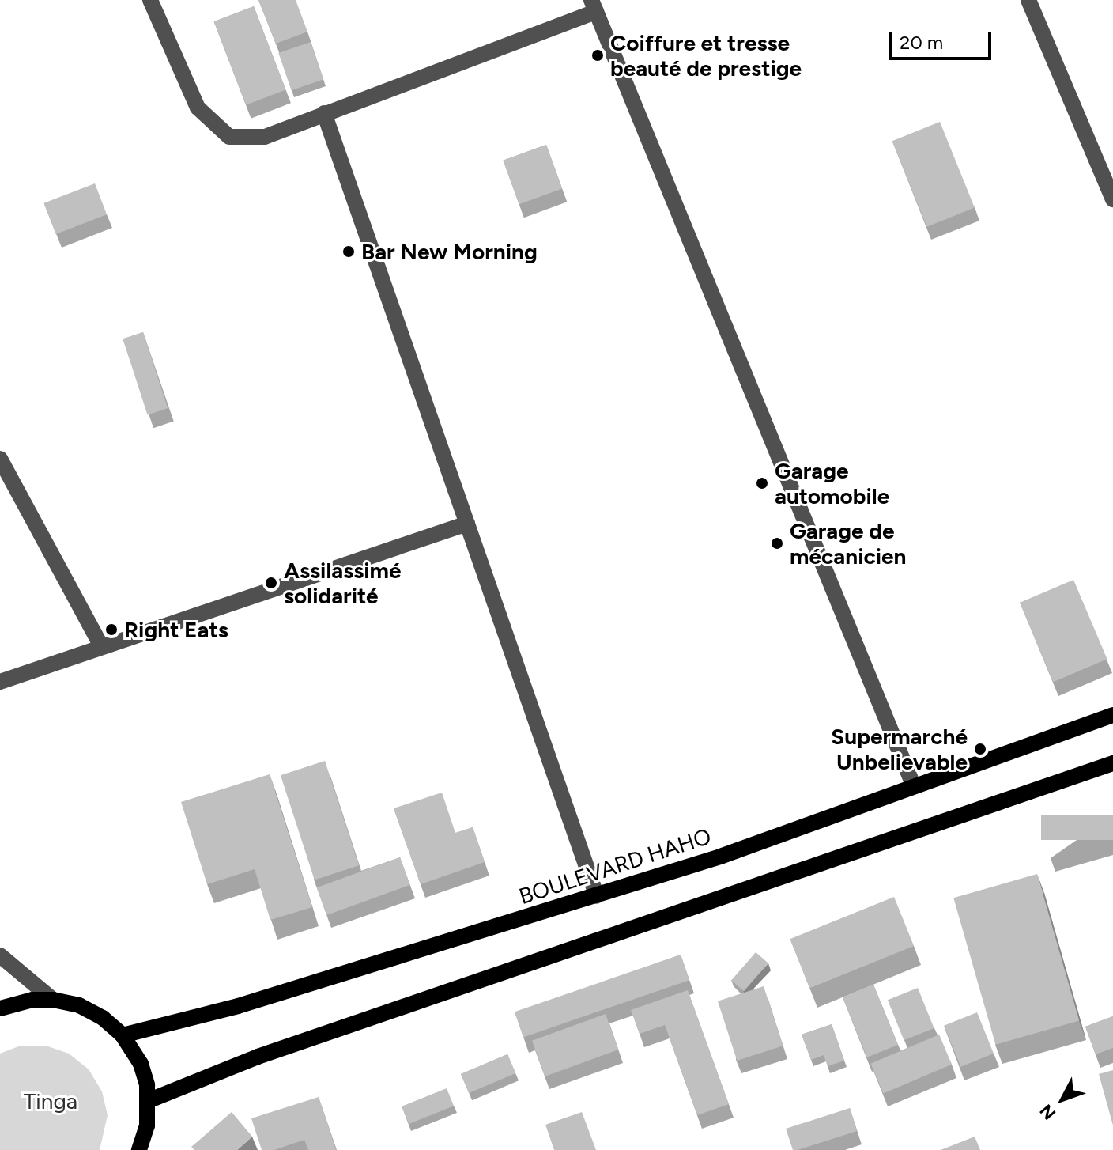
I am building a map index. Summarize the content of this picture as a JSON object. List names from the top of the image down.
{
  "streets": {
    "main road": ["BOULEVARD HAHO"]
  },
  "parks": ["Tinga"],
  "places": [
    "Coiffure et tresse beauté de prestige",
    "Bar New Morning",
    "Garage automobile",
    "Garage de mécanicien",
    "Assilassimé solidarité",
    "Right Eats",
    "Supermarché Unbelievable"
  ],
  "scale_bar": "20 m",
  "north": "bottom left"
}
